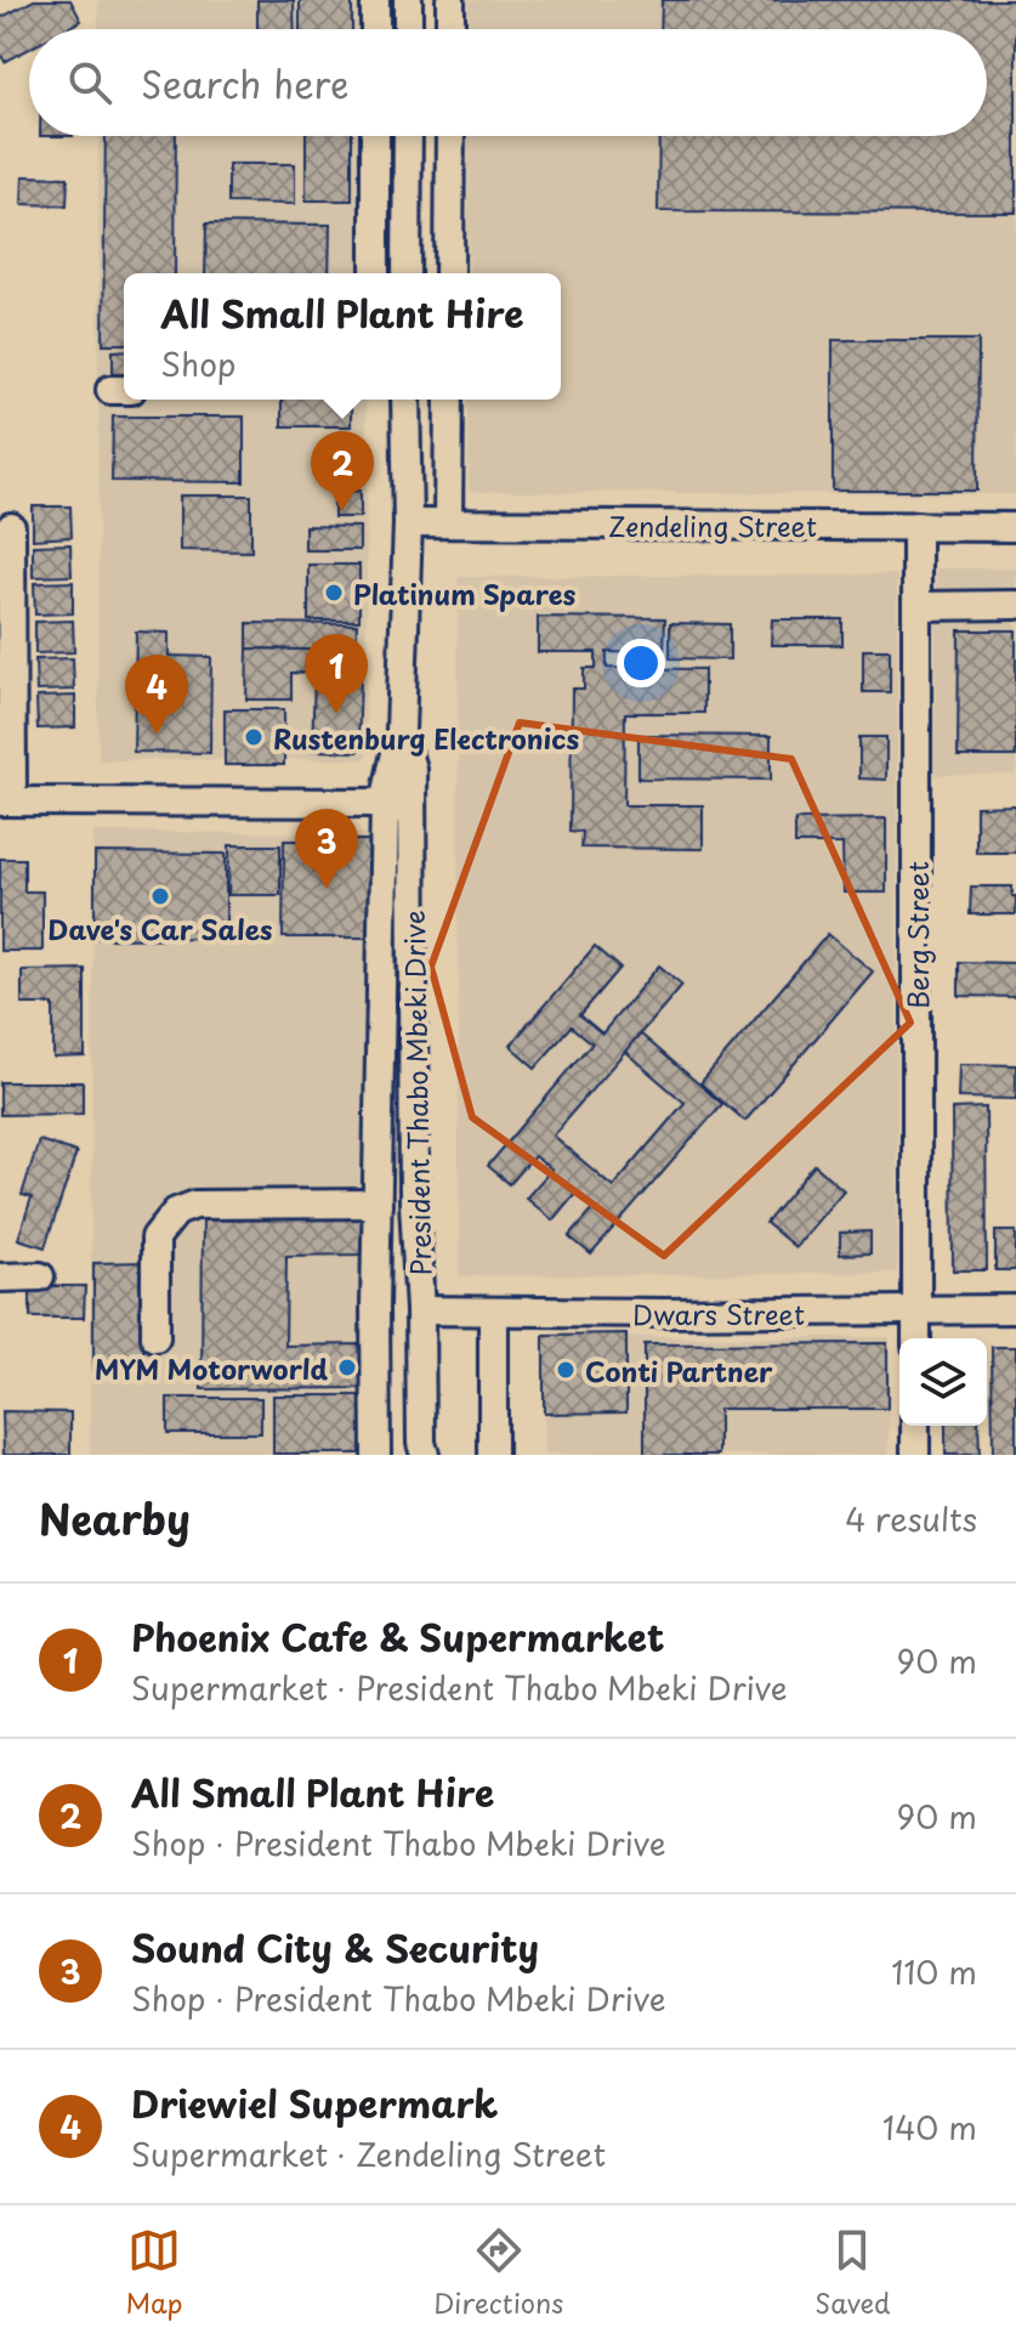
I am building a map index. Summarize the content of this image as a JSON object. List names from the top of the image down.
{
  "streets": {
    "street": [
      "Zendeling Street",
      "Berg Street",
      "President Thabo Mbeki Drive",
      "Dwars Street"
    ]
  },
  "crossings": [
    ["Zendeling Street", "Berg Street"],
    ["Zendeling Street", "President Thabo Mbeki Drive"],
    ["Berg Street", "Dwars Street"],
    ["President Thabo Mbeki Drive", "Dwars Street"]
  ],
  "places": [
    "Platinum Spares",
    "Rustenburg Electronics",
    "Dave's Car Sales",
    "MYM Motorworld",
    "Conti Partner"
  ],
  "page": {
    "search": "Search here",
    "popup": ["All Small Plant Hire", "Shop"],
    "pins": [
      "2",
      "1",
      "4",
      "3"
    ],
    "heading": ["Nearby", "4 results"],
    "list": [
      {
        "mark": "1",
        "name": "Phoenix Cafe & Supermarket",
        "note": "Supermarket · President Thabo Mbeki Drive",
        "value": "90 m"
      },
      {
        "mark": "2",
        "name": "All Small Plant Hire",
        "note": "Shop · President Thabo Mbeki Drive",
        "value": "90 m"
      },
      {
        "mark": "3",
        "name": "Sound City & Security",
        "note": "Shop · President Thabo Mbeki Drive",
        "value": "110 m"
      },
      {
        "mark": "4",
        "name": "Driewiel Supermark",
        "note": "Supermarket · Zendeling Street",
        "value": "140 m"
      }
    ],
    "nav": ["Map", "Directions", "Saved"]
  }
}
